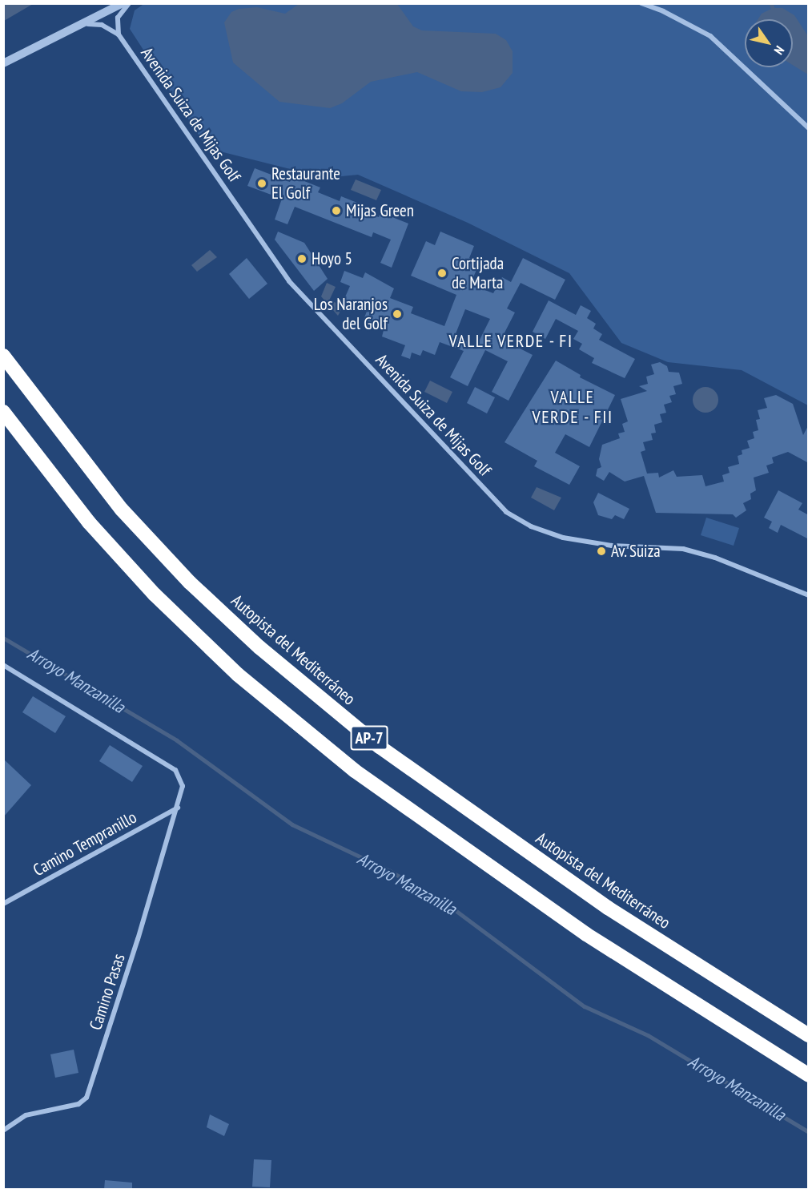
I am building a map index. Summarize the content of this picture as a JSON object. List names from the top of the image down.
{
  "streets": {
    "highway": ["Autopista del Mediterráneo", "AP-7"],
    "street": ["Avenida Suiza de Mijas Golf", "Camino Tempranillo", "Camino Pasas"]
  },
  "crossings": [
    ["Camino Tempranillo", "Camino Pasas"]
  ],
  "districts": ["VALLE VERDE - FI", "VALLE VERDE - FII"],
  "water": ["Arroyo Manzanilla"],
  "places": [
    "Restaurante El Golf",
    "Mijas Green",
    "Hoyo 5",
    "Cortijada de Marta",
    "Los Naranjos del Golf",
    "Av. Suiza"
  ],
  "north": "bottom right"
}
